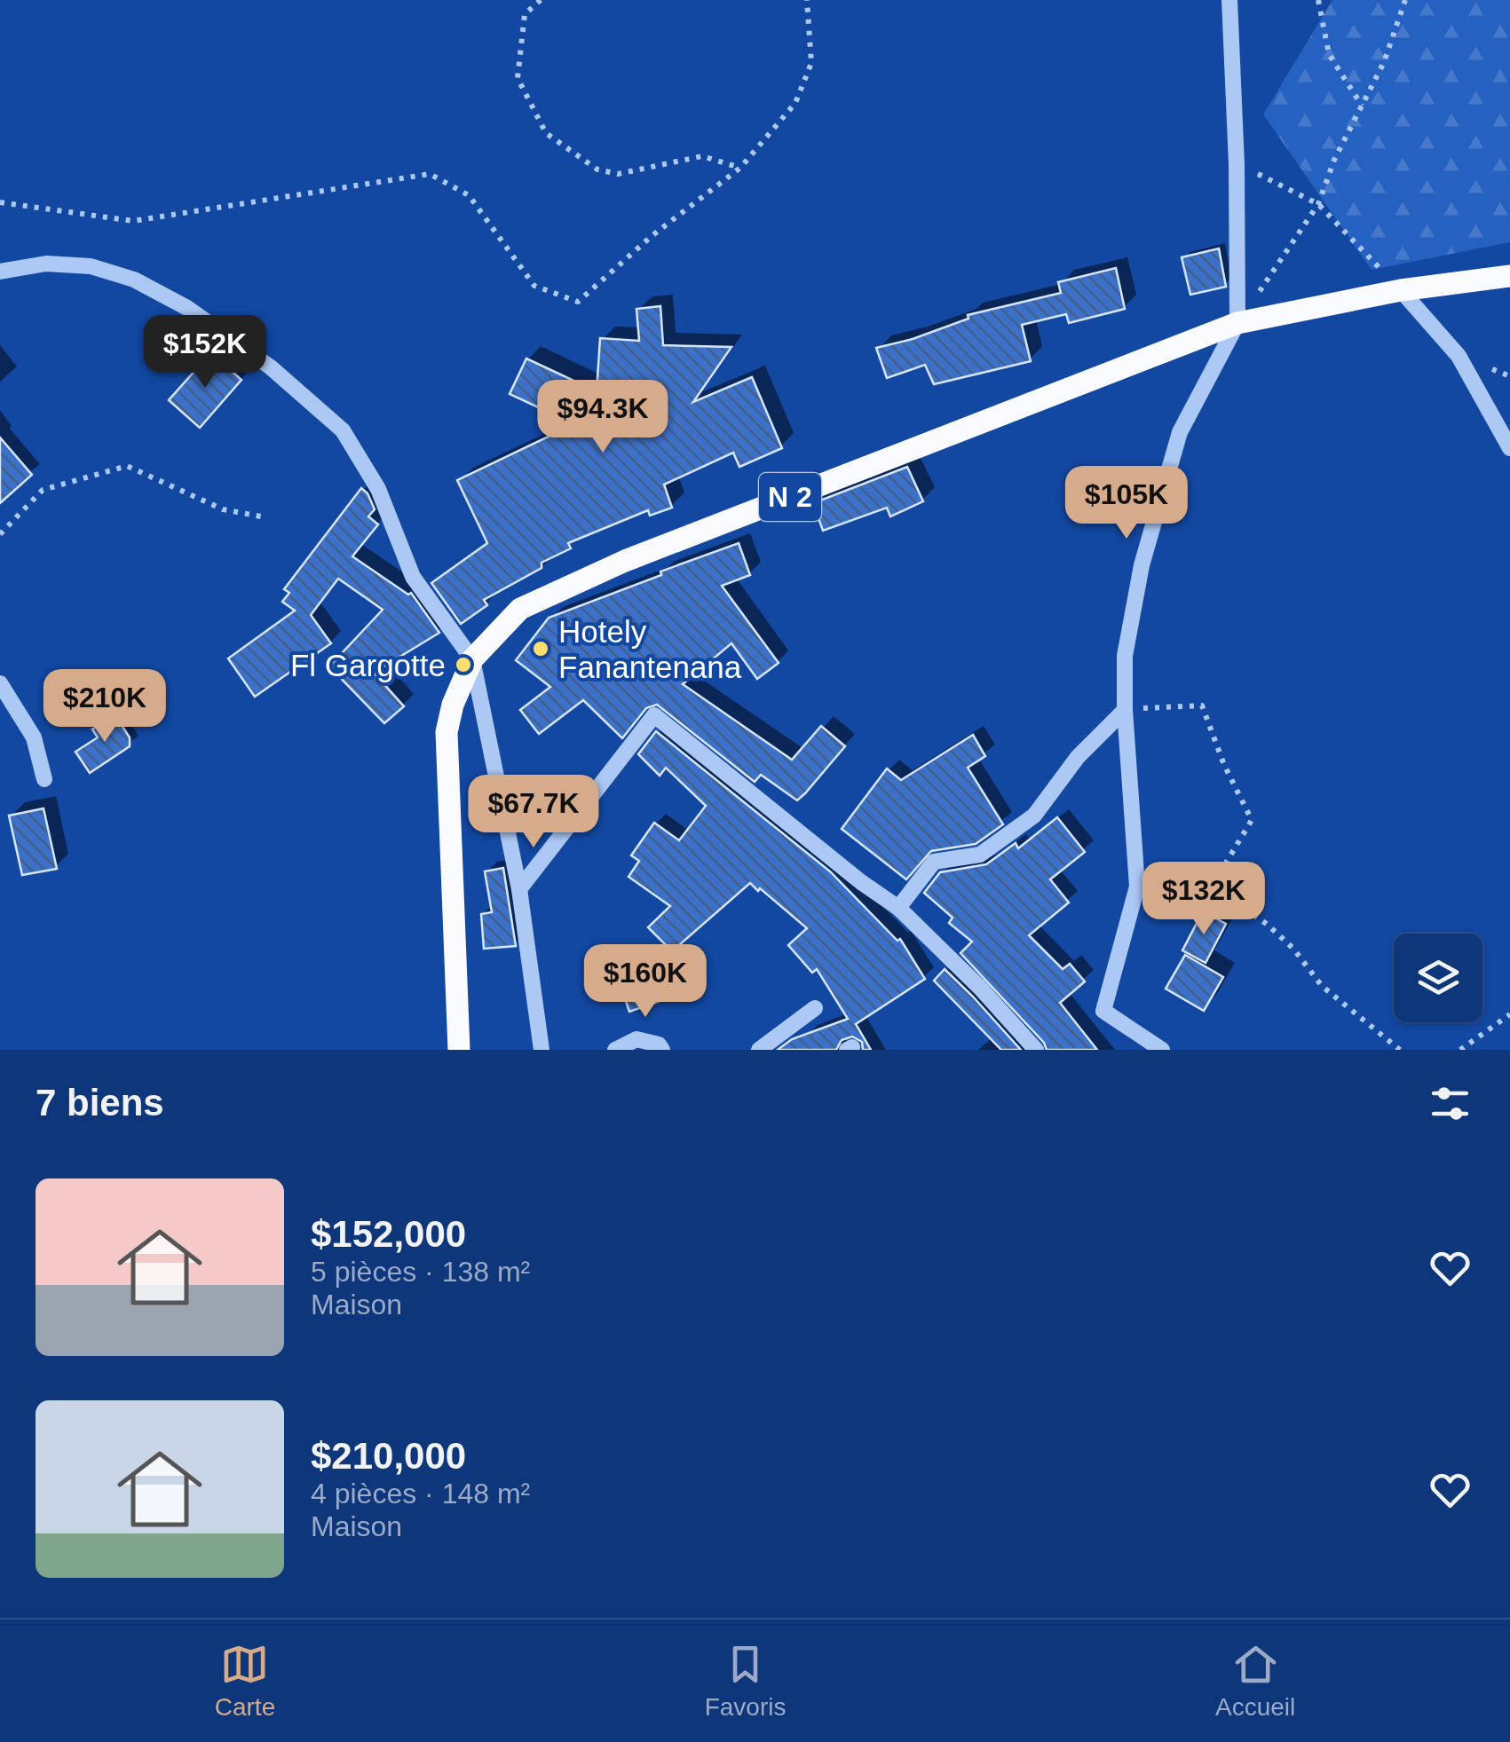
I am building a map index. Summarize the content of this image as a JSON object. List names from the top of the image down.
{
  "streets": {
    "main road": ["N 2"]
  },
  "places": ["Hotely Fanantenana", "Fl Gargotte"],
  "page": {
    "price": [
      "$152K",
      "$94.3K",
      "$105K",
      "$210K",
      "$67.7K",
      "$132K",
      "$160K"
    ],
    "heading": "7 biens",
    "list": [
      {
        "name": "$152,000",
        "note": "5 pièces · 138 m² · Maison"
      },
      {
        "name": "$210,000",
        "note": "4 pièces · 148 m² · Maison"
      }
    ],
    "tabs": ["Carte", "Favoris", "Accueil"]
  }
}
